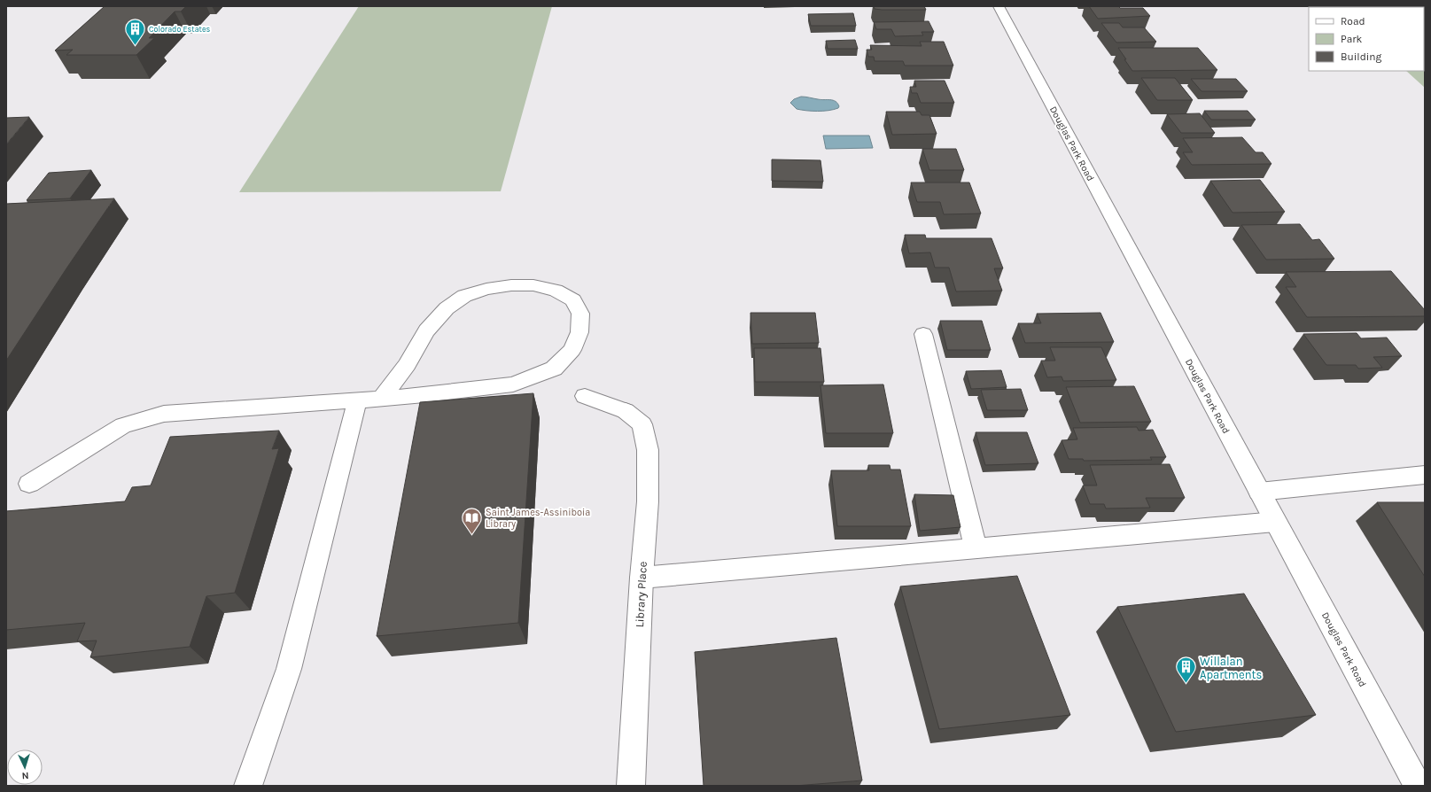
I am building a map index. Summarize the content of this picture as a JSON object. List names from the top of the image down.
{
  "streets": {
    "street": ["Douglas Park Road", "Library Place"]
  },
  "places": {
    "building": ["Colorado Estates", "Willalan Apartments"],
    "library": ["Saint James-Assiniboia Library"]
  },
  "legend": ["Road", "Park", "Building"],
  "north": "bottom"
}
